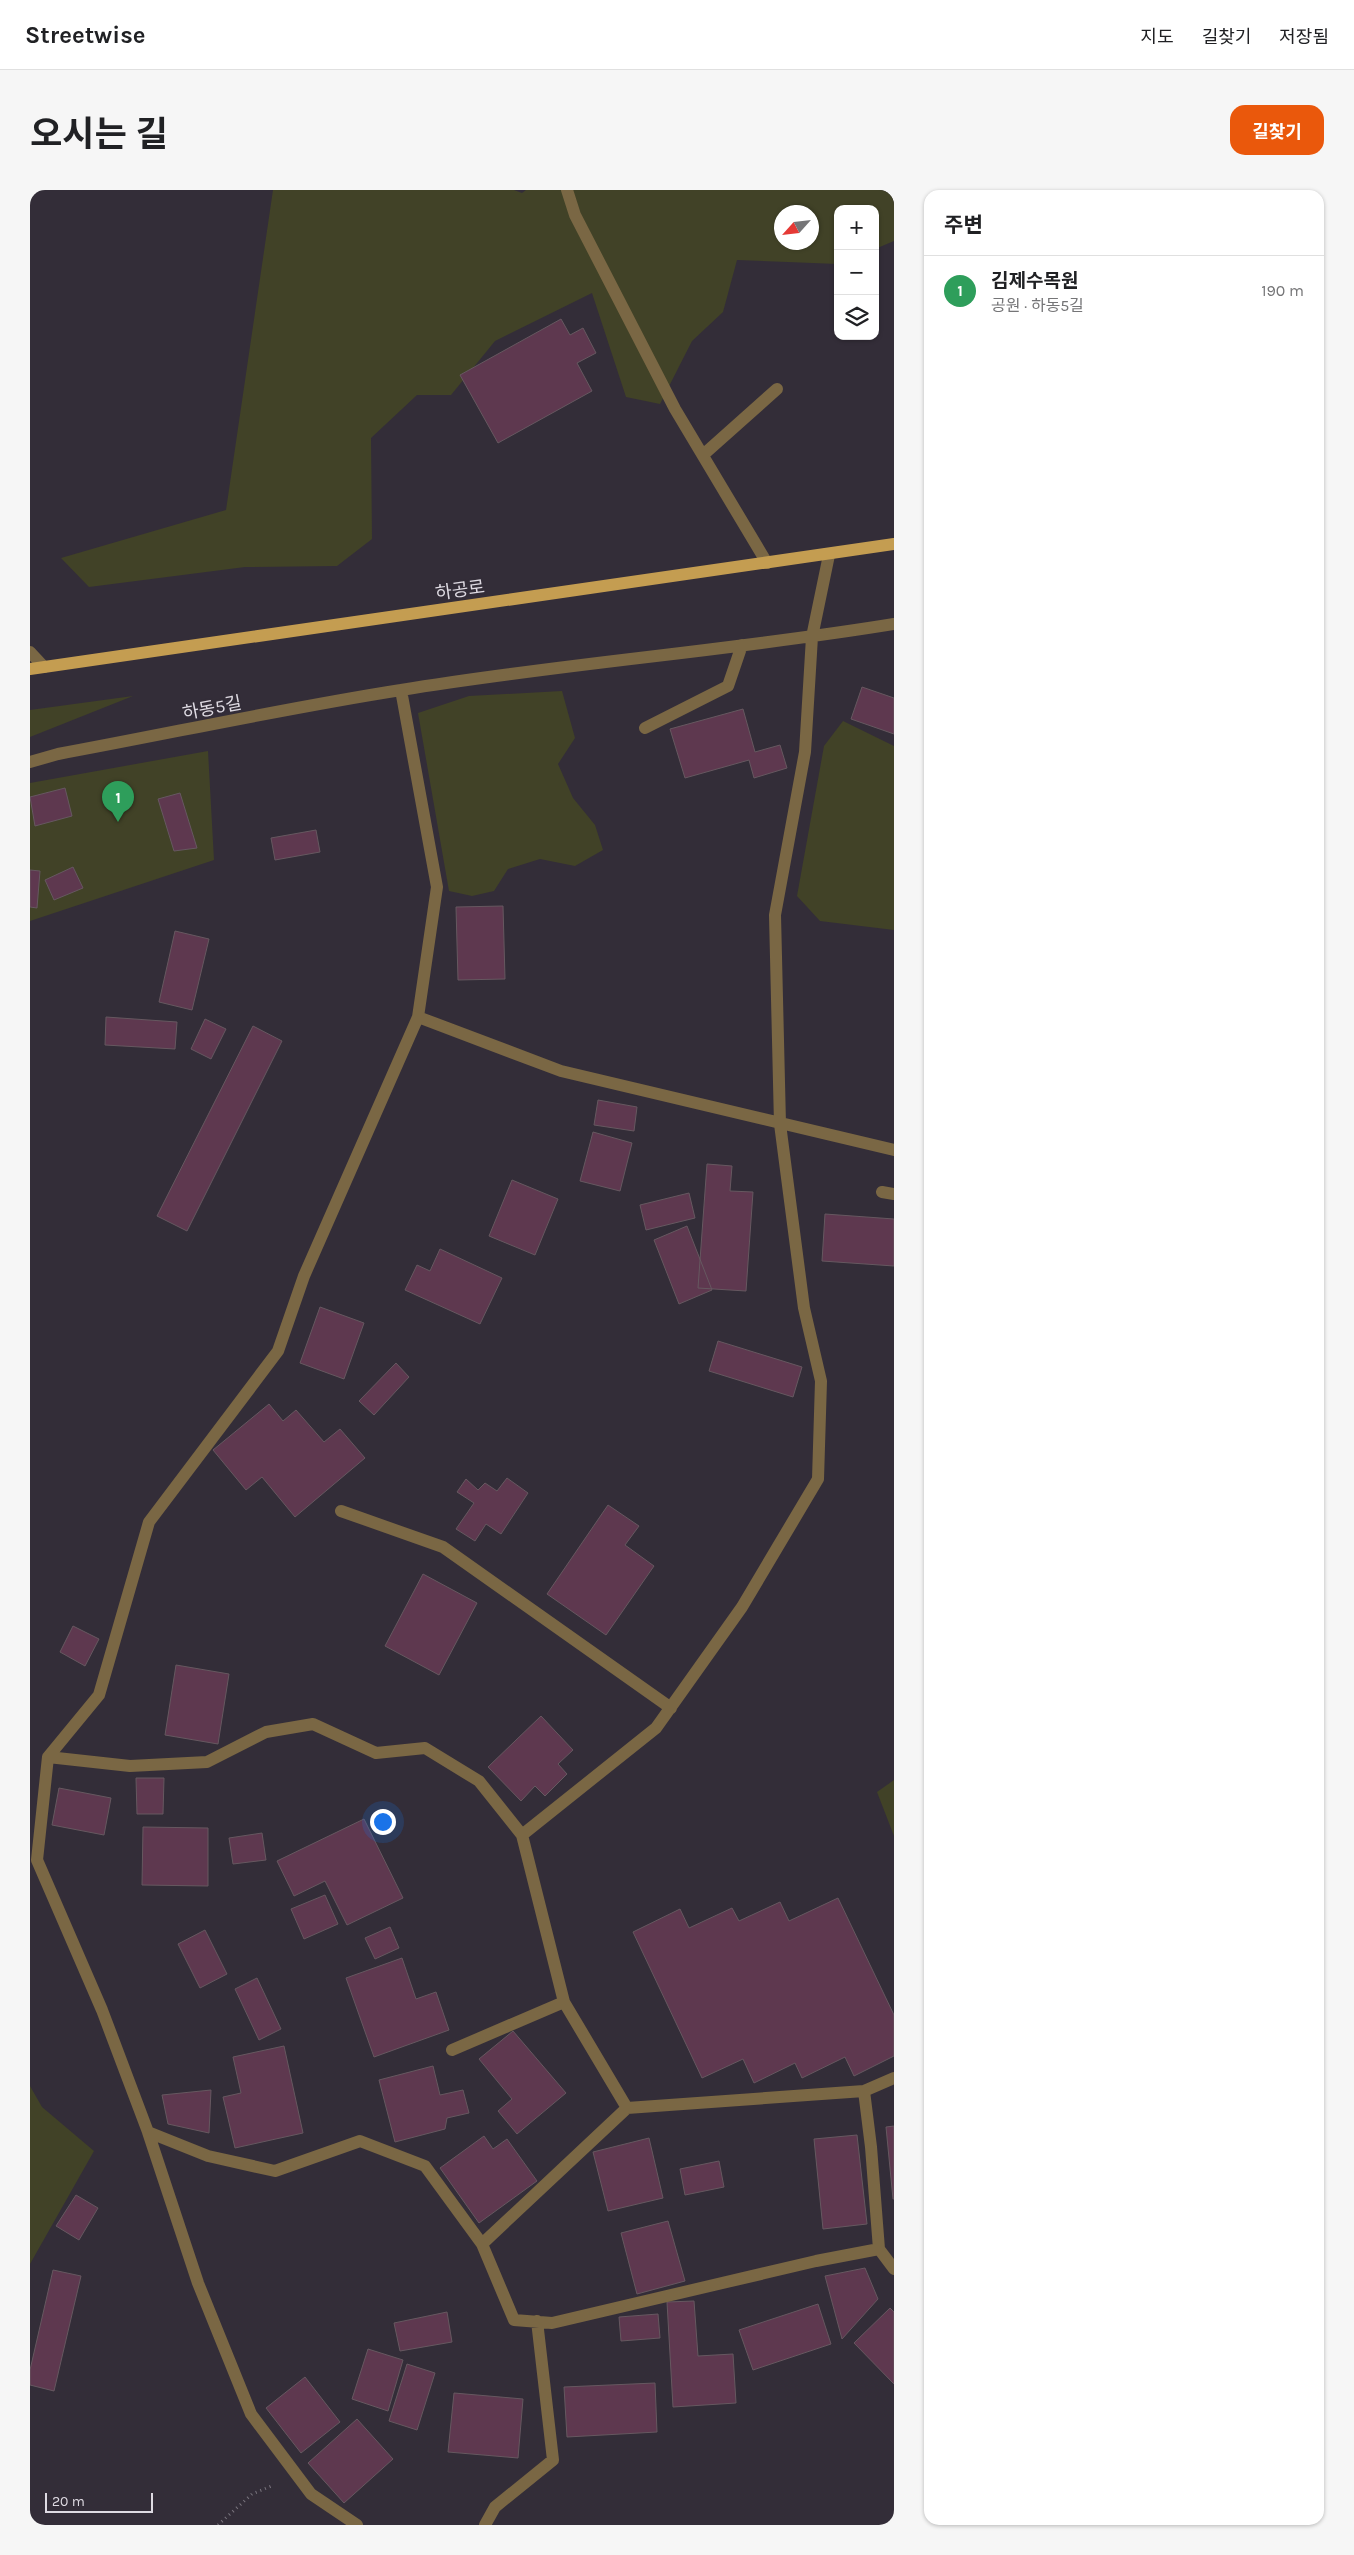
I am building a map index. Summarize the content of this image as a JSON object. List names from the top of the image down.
{
  "streets": {
    "main road": ["하공로"],
    "street": ["하동5길"]
  },
  "scale_bar": "20 m",
  "north": "bottom left",
  "page": {
    "header": "Streetwise",
    "nav": ["지도", "길찾기", "저장됨"],
    "title": "오시는 길",
    "buttons": "길찾기",
    "heading": "주변",
    "map_buttons": ["+", "−"],
    "list": [
      {
        "mark": "1",
        "name": "김제수목원",
        "note": "공원 · 하동5길",
        "value": "190 m"
      }
    ],
    "pins": "1",
    "scale": "20 m"
  }
}
